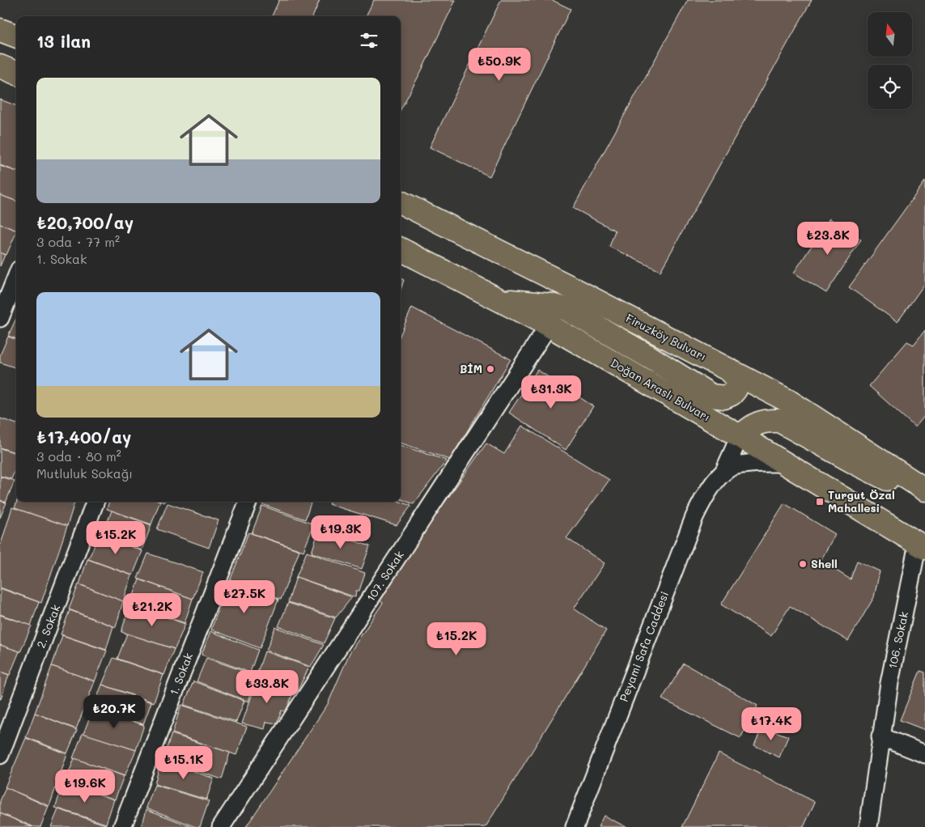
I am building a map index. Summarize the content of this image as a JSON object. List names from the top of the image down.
{
  "streets": {
    "main road": ["Firuzköy Bulvarı", "Doğan Araslı Bulvarı"],
    "street": [
      "107. Sokak",
      "2. Sokak",
      "106. Sokak",
      "Peyami Safa Caddesi",
      "1. Sokak"
    ]
  },
  "crossings": [
    ["Doğan Araslı Bulvarı", "107. Sokak"],
    ["Doğan Araslı Bulvarı", "106. Sokak"]
  ],
  "places": {
    "other": ["BİM", "Shell"],
    "transit": ["Turgut Özal Mahallesi"]
  },
  "north": "top",
  "page": {
    "heading": "13 ilan",
    "price": [
      "₺50.9K",
      "₺23.8K",
      "₺31.3K",
      "₺19.3K",
      "₺15.2K",
      "₺27.5K",
      "₺21.2K",
      "₺15.2K",
      "₺33.8K",
      "₺20.7K",
      "₺17.4K",
      "₺15.1K",
      "₺19.6K"
    ],
    "list": [
      {
        "name": "₺20,700/ay",
        "note": "3 oda · 77 m² · 1. Sokak"
      },
      {
        "name": "₺17,400/ay",
        "note": "3 oda · 80 m² · Mutluluk Sokağı"
      }
    ]
  }
}
